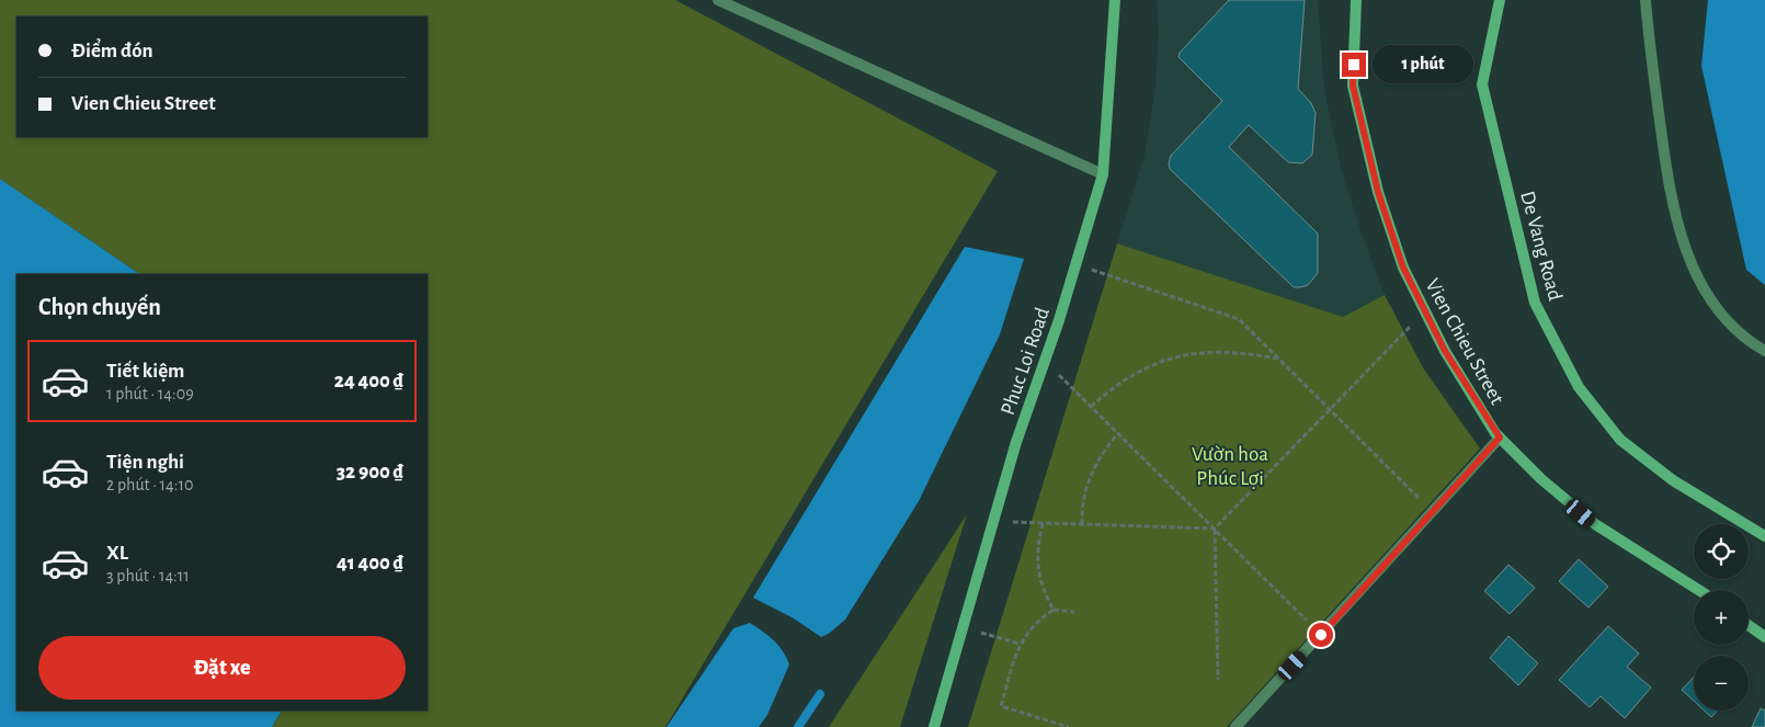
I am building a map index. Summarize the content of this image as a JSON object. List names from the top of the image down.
{
  "streets": {
    "street": ["De Vang Road", "Vien Chieu Street", "Phuc Loi Road"]
  },
  "parks": ["Vườn hoa Phúc Lợi"],
  "page": {
    "banner": ["Điểm đón", "Vien Chieu Street"],
    "bubble": "1 phút",
    "heading": "Chọn chuyến",
    "list": [
      {
        "name": "Tiết kiệm",
        "note": "1 phút · 14:09",
        "value": "24 400 ₫"
      },
      {
        "name": "Tiện nghi",
        "note": "2 phút · 14:10",
        "value": "32 900 ₫"
      },
      {
        "name": "XL",
        "note": "3 phút · 14:11",
        "value": "41 400 ₫"
      }
    ],
    "map_buttons": ["+", "−"],
    "buttons": "Đặt xe"
  }
}
